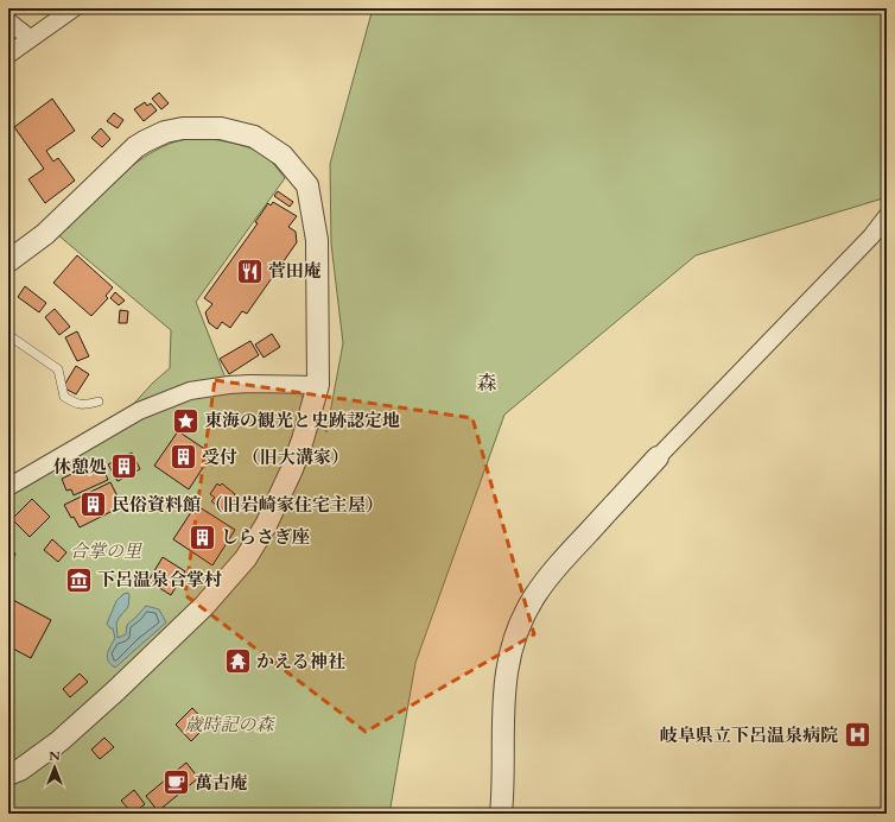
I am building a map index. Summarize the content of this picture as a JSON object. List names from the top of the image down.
{
  "districts": ["森"],
  "parks": ["合掌の里", "歳時記の森"],
  "places": {
    "restaurant": ["菅田庵"],
    "place": ["東海の観光と史跡認定地"],
    "building": [
      "受付 （旧大溝家）",
      "休憩処",
      "民俗資料館 （旧岩崎家住宅主屋）",
      "しらさぎ座"
    ],
    "museum": ["下呂温泉合掌村"],
    "temple": ["かえる神社"],
    "hospital": ["岐阜県立下呂温泉病院"],
    "cafe": ["萬古庵"]
  },
  "north": "top"
}
